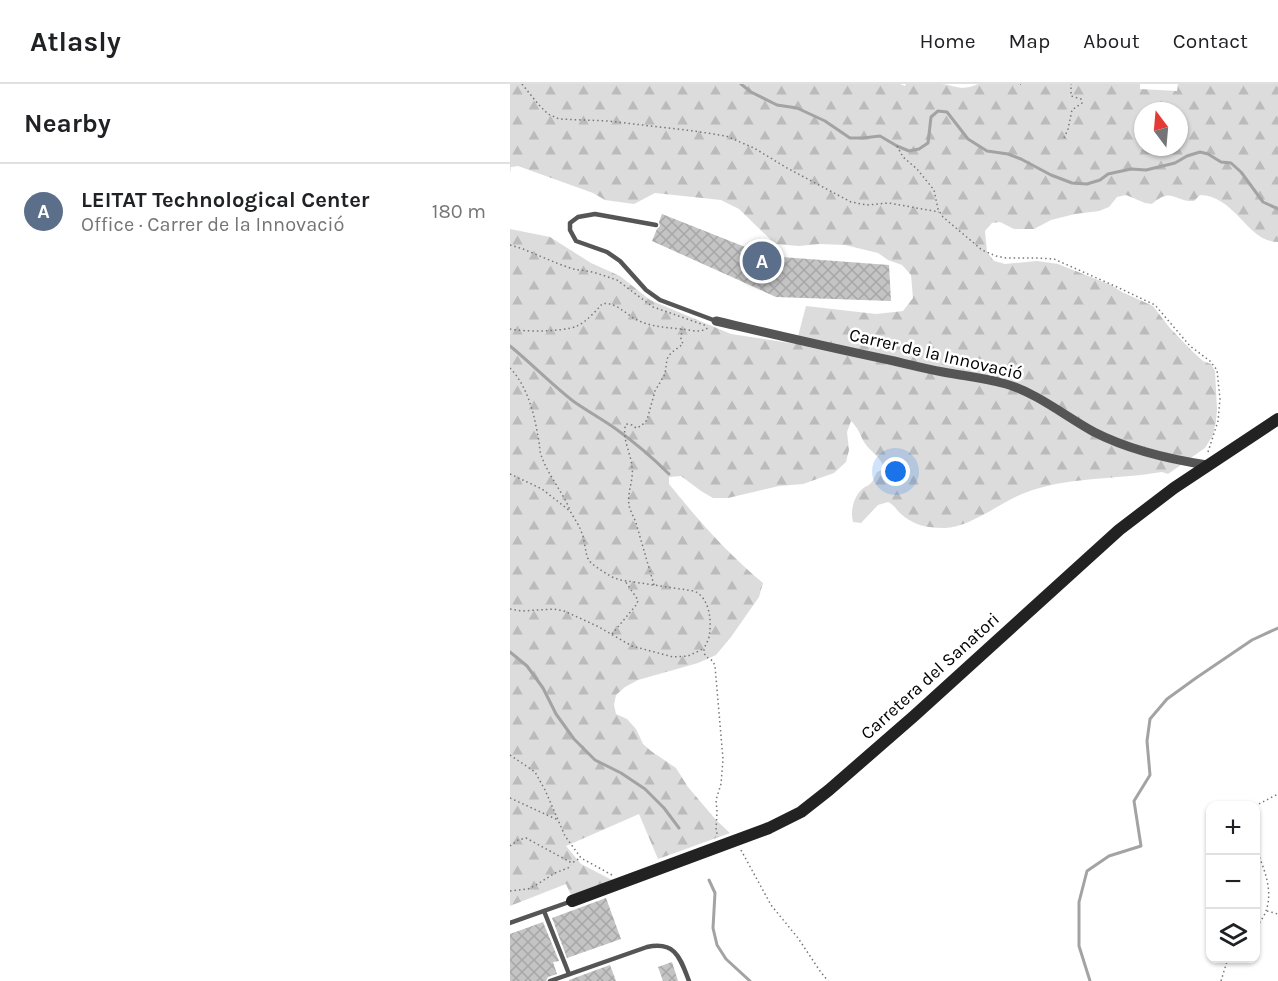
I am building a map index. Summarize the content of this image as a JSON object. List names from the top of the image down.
{
  "streets": {
    "street": ["Carrer de la Innovació", "Carretera del Sanatori"]
  },
  "crossings": [
    ["Carrer de la Innovació", "Carretera del Sanatori"]
  ],
  "north": "top",
  "page": {
    "header": "Atlasly",
    "nav": [
      "Home",
      "Map",
      "About",
      "Contact"
    ],
    "heading": "Nearby",
    "list": [
      {
        "mark": "A",
        "name": "LEITAT Technological Center",
        "note": "Office · Carrer de la Innovació",
        "value": "180 m"
      }
    ],
    "pins": "A",
    "map_buttons": ["+", "−"]
  }
}
